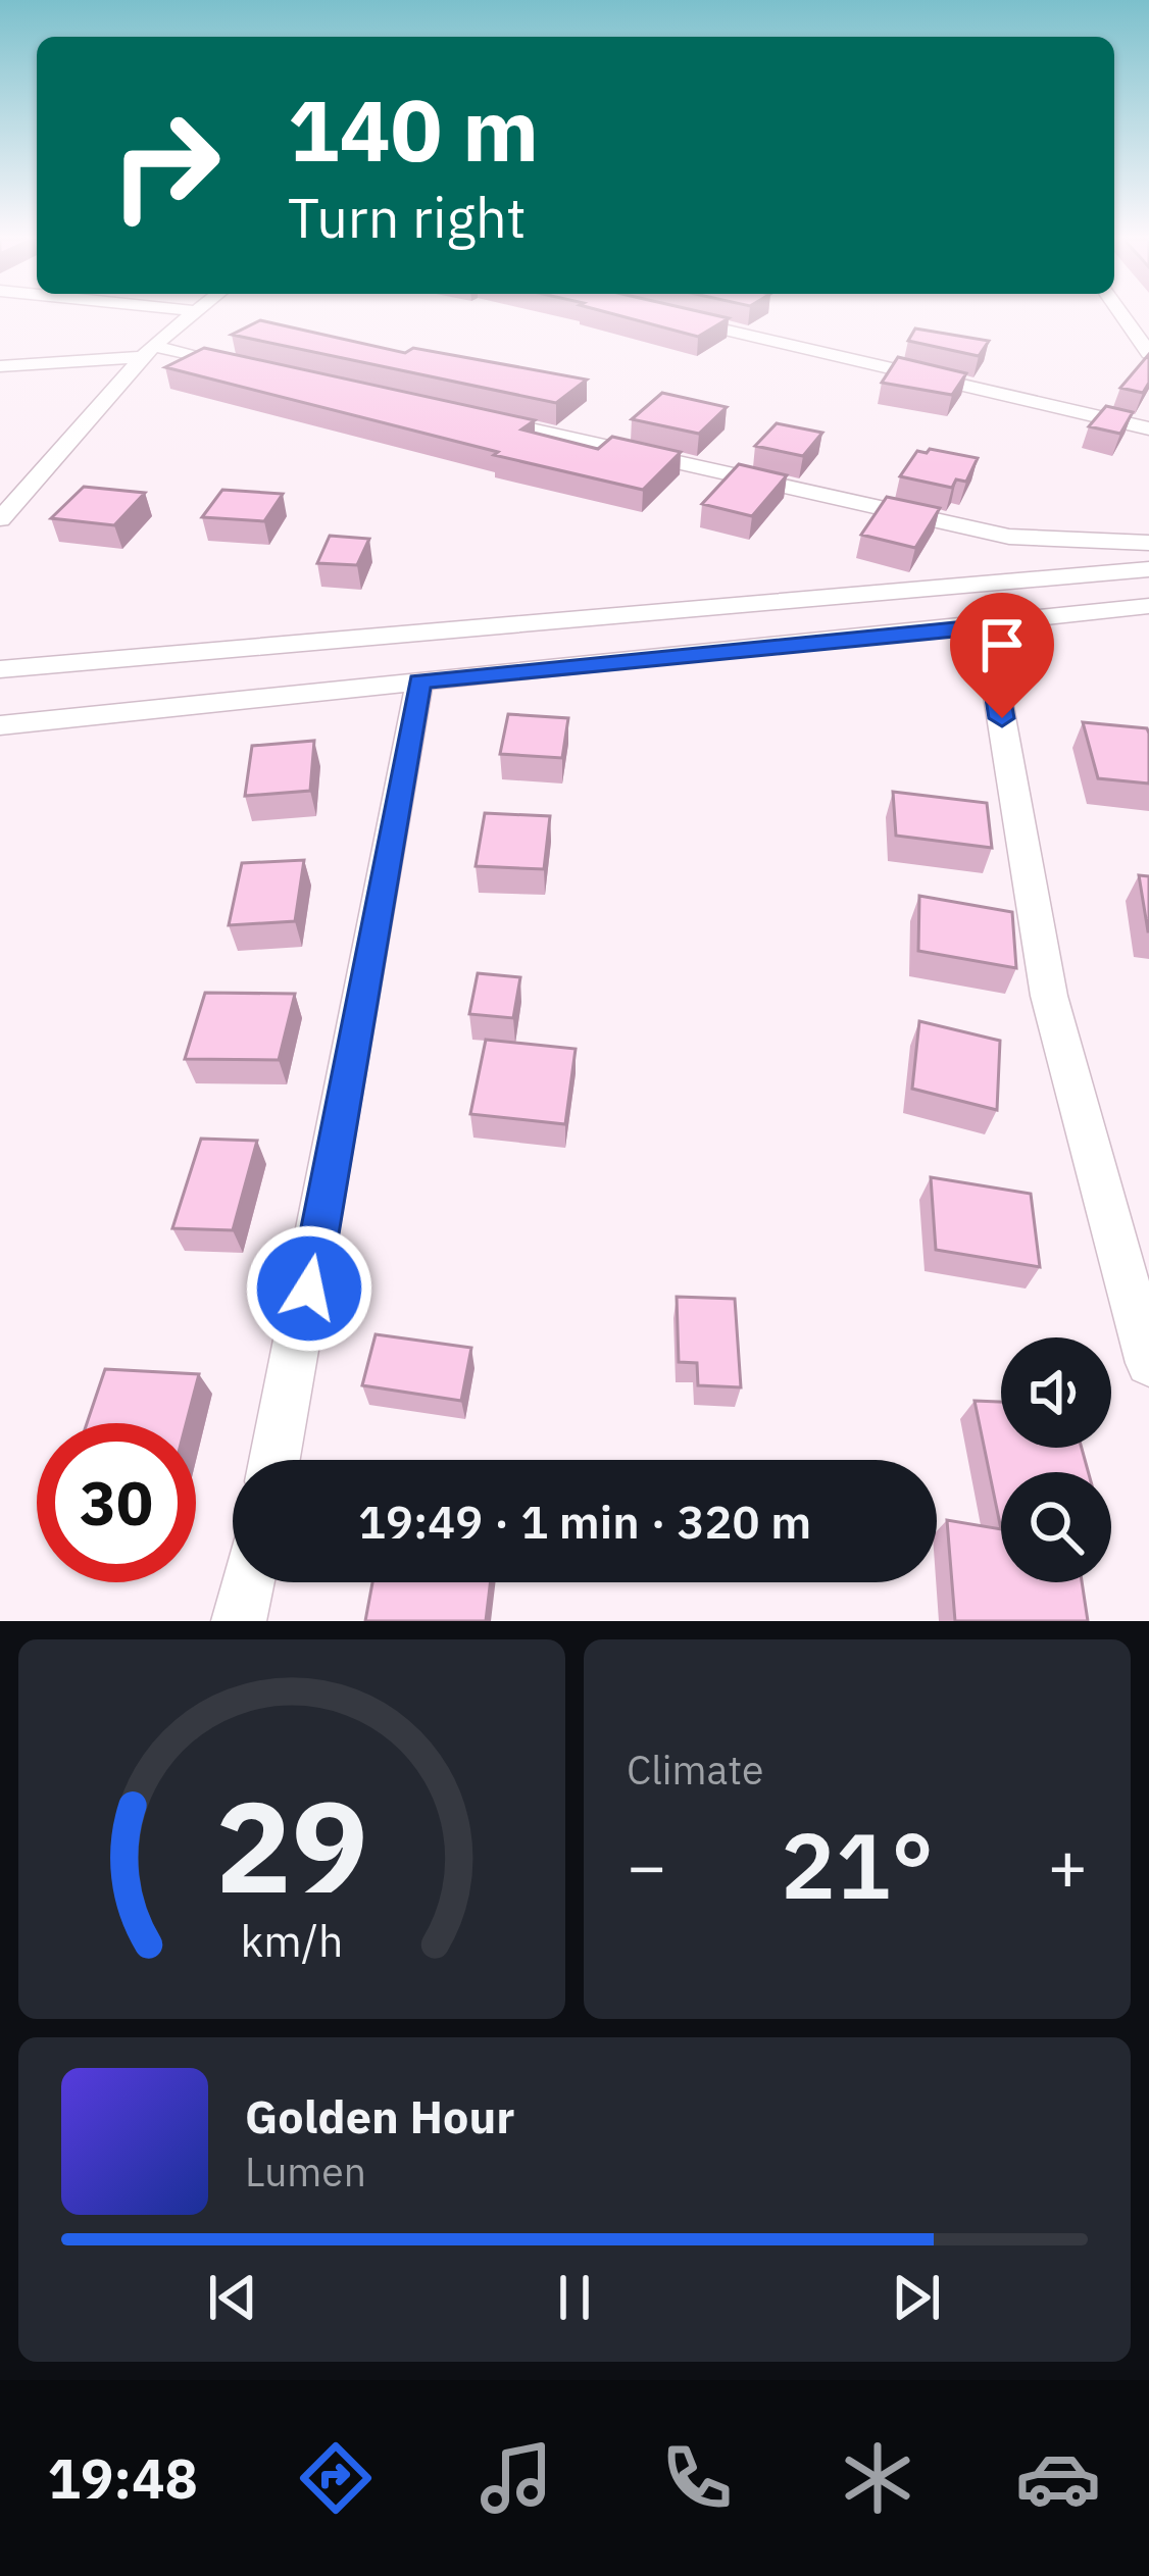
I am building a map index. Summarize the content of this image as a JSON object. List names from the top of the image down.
{
  "page": {
    "turn": ["140 m", "Turn right"],
    "limit": "30",
    "trip": "19:49 · 1 min · 320 m",
    "tile": "Climate",
    "heat": ["−", "21°", "+"],
    "song": ["Golden Hour", "Lumen"],
    "tabs": "19:48",
    "gauge": ["29", "km/h"]
  }
}
